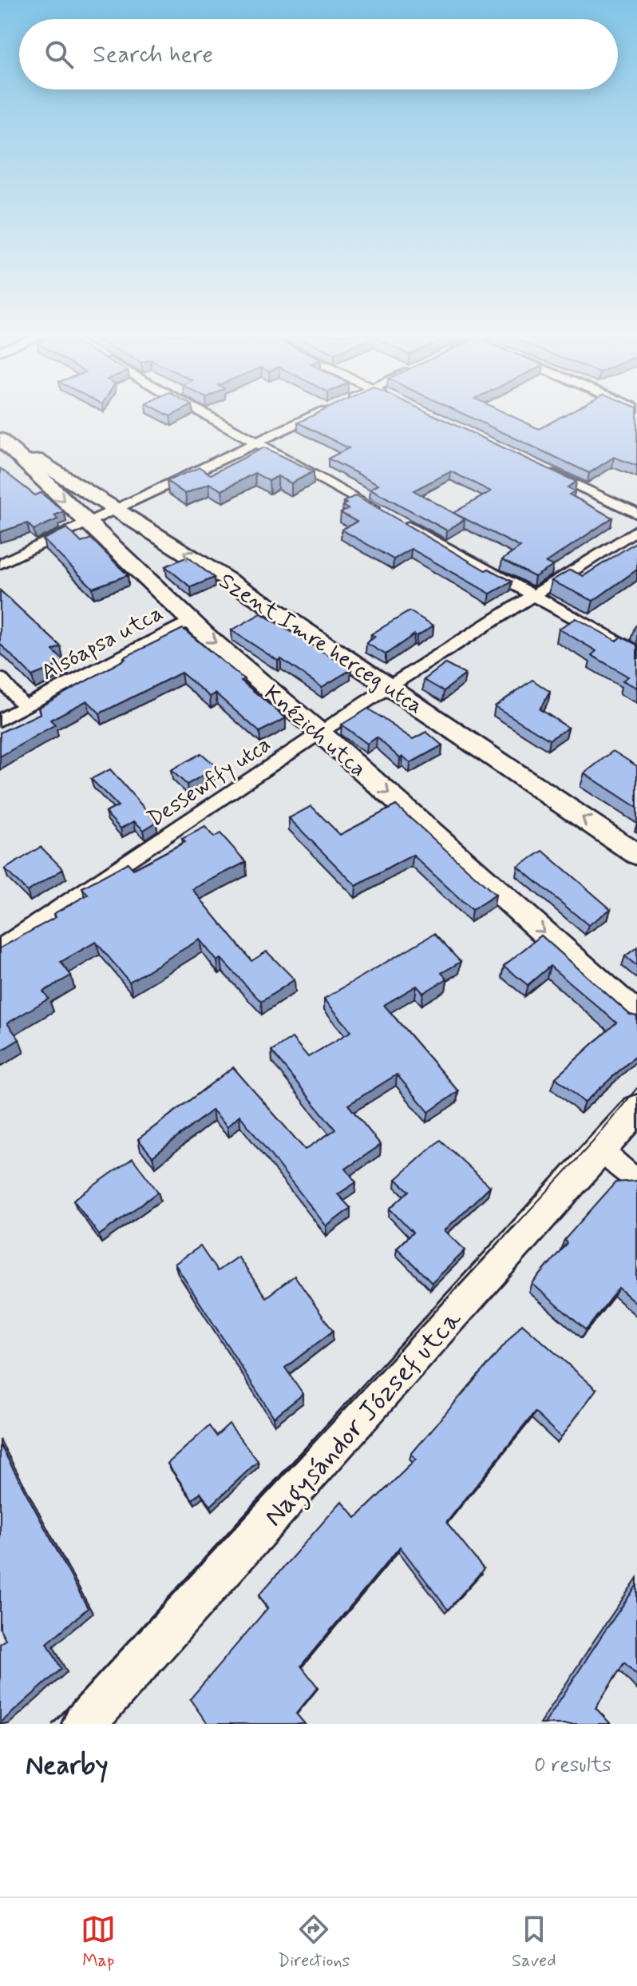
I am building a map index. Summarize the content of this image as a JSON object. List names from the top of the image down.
{
  "streets": {
    "street": [
      "Alsóapsa utca",
      "Szent Imre herceg utca",
      "Knézich utca",
      "Dessewffy utca",
      "Nagysándor József utca"
    ]
  },
  "crossings": [
    ["Alsóapsa utca", "Knézich utca"],
    ["Szent Imre herceg utca", "Knézich utca"],
    ["Szent Imre herceg utca", "Dessewffy utca"],
    ["Knézich utca", "Dessewffy utca"]
  ],
  "one_way": ["Knézich utca"],
  "page": {
    "search": "Search here",
    "heading": ["Nearby", "0 results"],
    "nav": ["Map", "Directions", "Saved"]
  }
}
